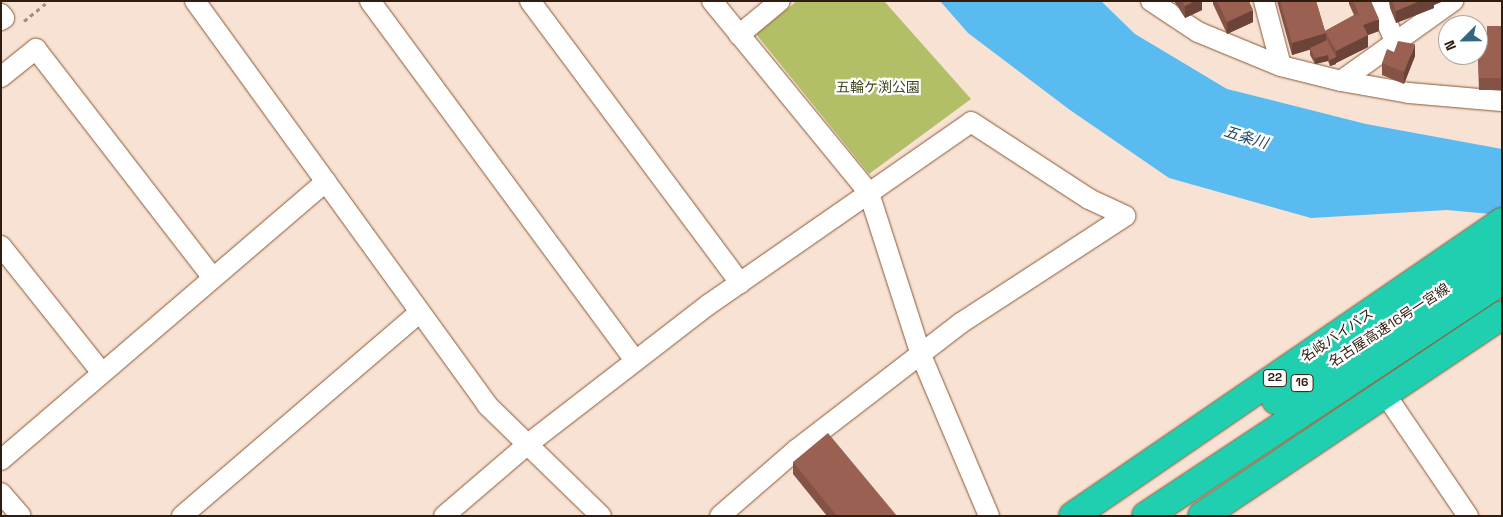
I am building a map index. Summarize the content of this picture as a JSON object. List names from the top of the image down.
{
  "streets": {
    "highway": [
      "名古屋高速16号一宮線",
      "名岐バイパス",
      "22",
      "16"
    ]
  },
  "water": ["五条川"],
  "parks": ["五輪ケ渕公園"],
  "north": "bottom left"
}
